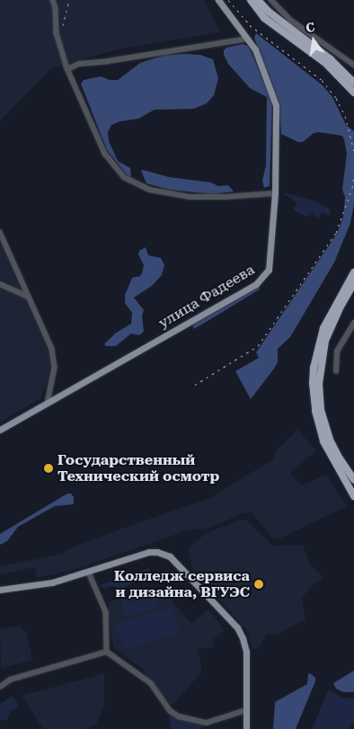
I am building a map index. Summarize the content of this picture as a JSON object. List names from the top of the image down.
{
  "streets": {
    "main road": ["улица Фадеева"]
  },
  "places": ["Государственный Технический осмотр", "Колледж сервиса и дизайна, ВГУЭС"],
  "north": "top"
}
